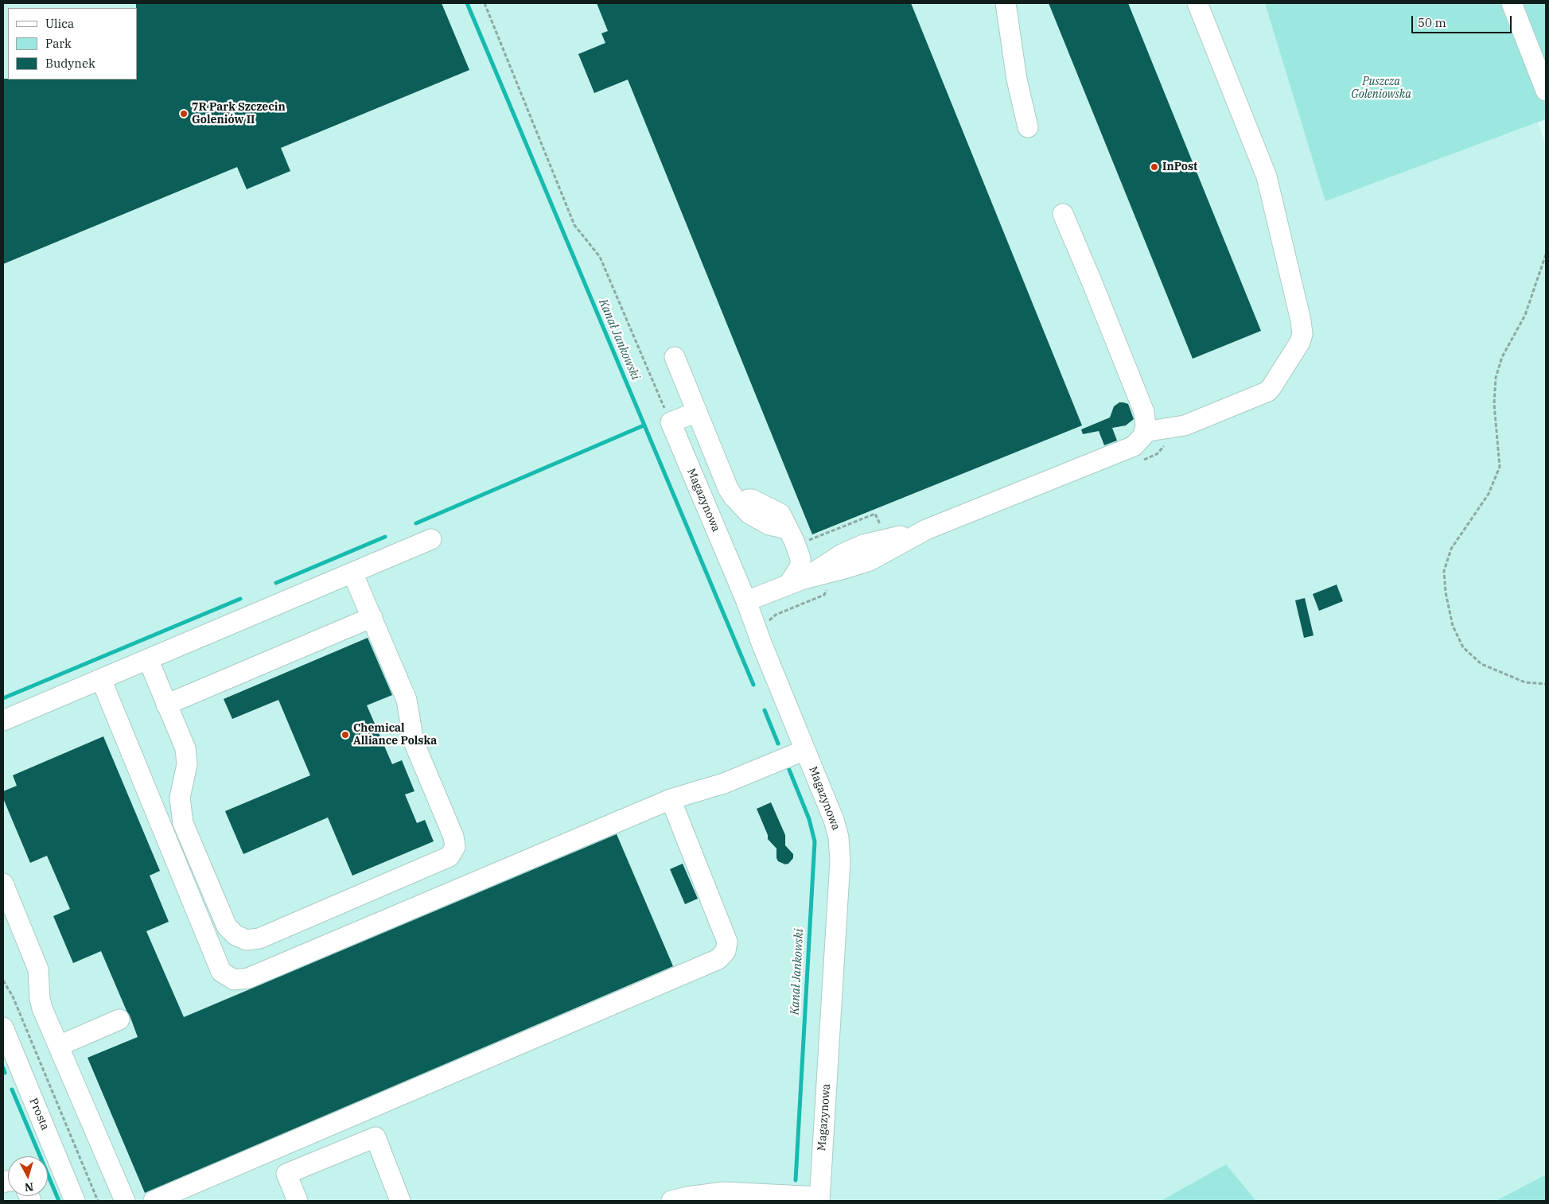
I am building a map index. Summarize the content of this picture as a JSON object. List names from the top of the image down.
{
  "streets": {
    "street": ["Magazynowa", "Prosta"]
  },
  "water": ["Kanał Jankowski"],
  "parks": ["Puszcza Goleniowska"],
  "places": ["7R Park Szczecin Goleniów II", "InPost", "Chemical Alliance Polska"],
  "legend": ["Ulica", "Park", "Budynek"],
  "scale_bar": "50 m",
  "north": "bottom"
}
